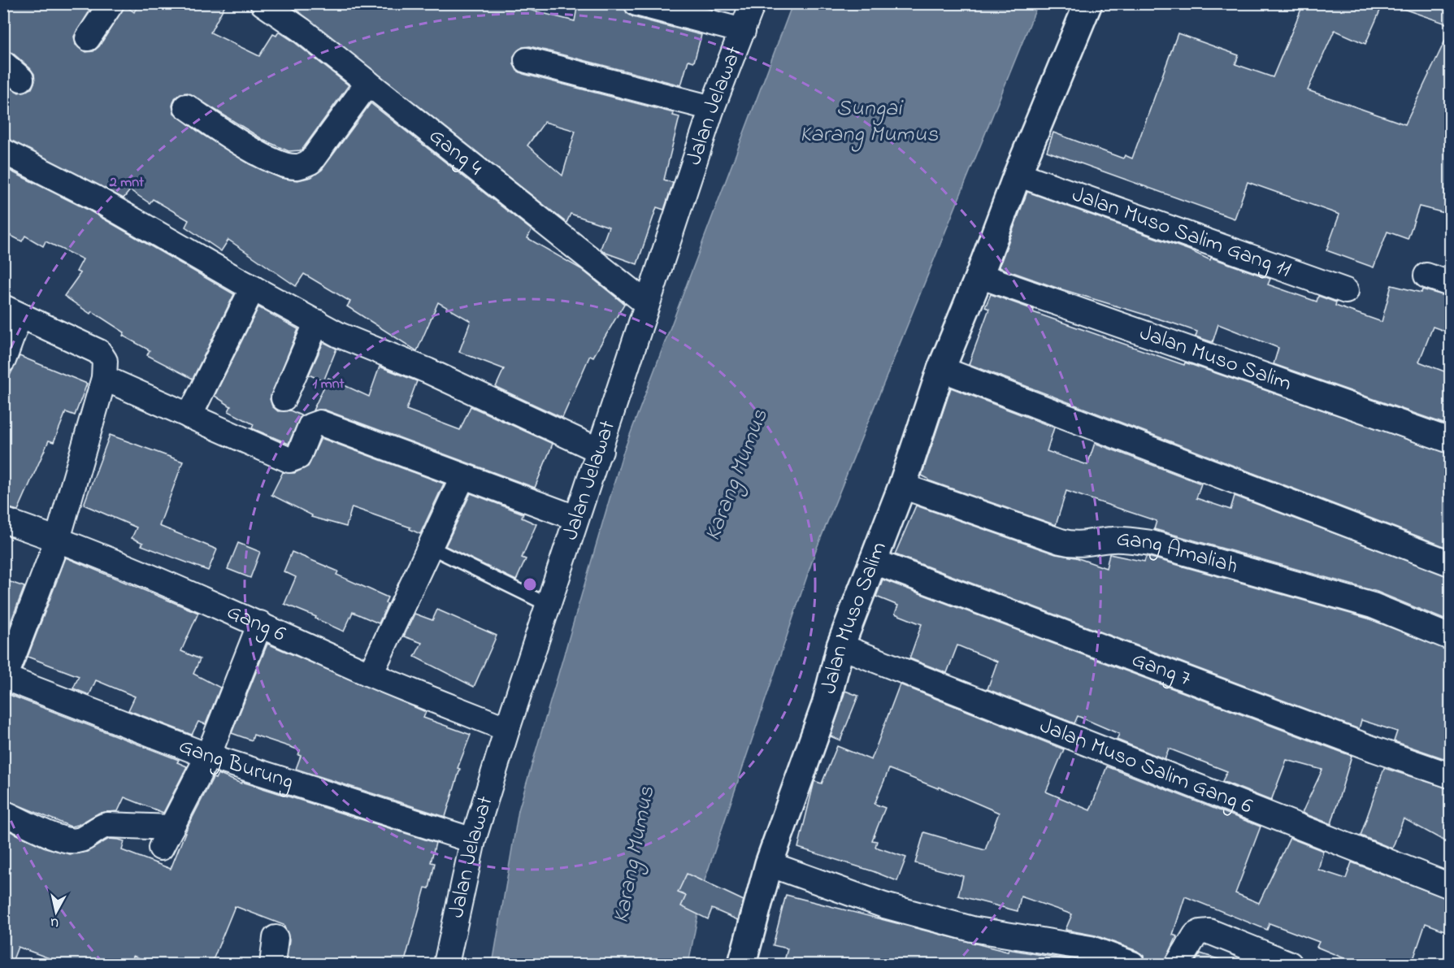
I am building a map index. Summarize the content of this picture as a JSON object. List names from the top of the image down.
{
  "streets": {
    "street": [
      "Jalan Jelawat",
      "Gang 4",
      "Jalan Muso Salim Gang 11",
      "Jalan Muso Salim",
      "Gang Amaliah",
      "Gang 6",
      "Gang 7",
      "Gang Burung",
      "Jalan Muso Salim Gang 6"
    ]
  },
  "crossings": [
    ["Jalan Jelawat", "Gang 4"],
    ["Jalan Jelawat", "Gang 6"],
    ["Jalan Jelawat", "Gang Burung"],
    ["Jalan Muso Salim Gang 11", "Jalan Muso Salim"],
    ["Jalan Muso Salim", "Gang Amaliah"],
    ["Jalan Muso Salim", "Gang 7"],
    ["Jalan Muso Salim", "Jalan Muso Salim Gang 6"]
  ],
  "water": ["Sungai Karang Mumus", "Karang Mumus"],
  "north": "bottom",
  "rings": ["2 mnt", "1 mnt"]
}
